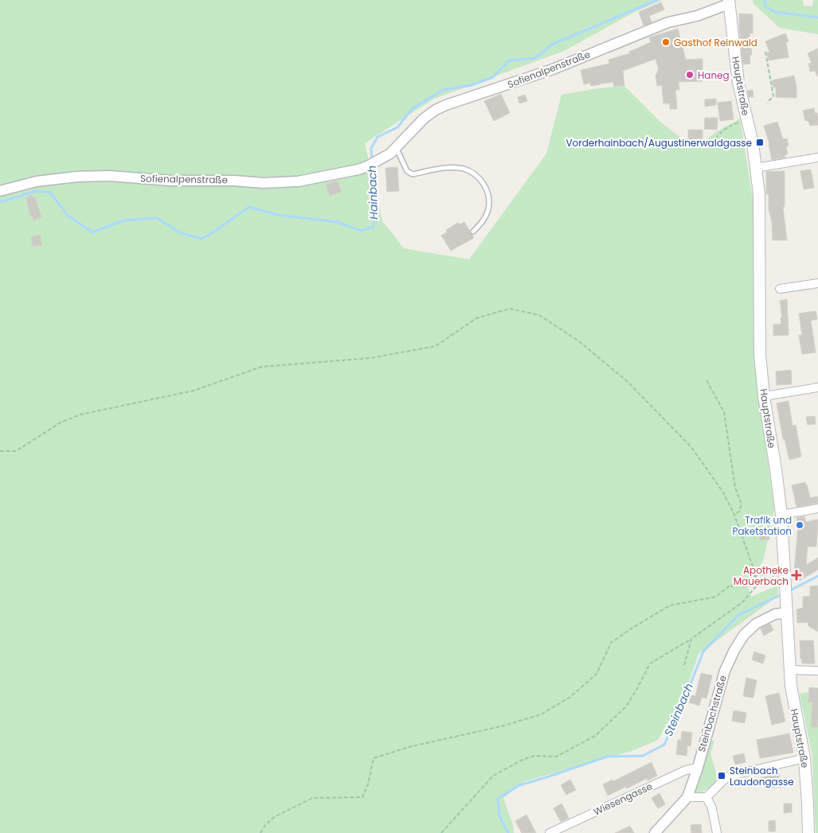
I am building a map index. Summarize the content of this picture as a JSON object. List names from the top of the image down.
{
  "streets": {
    "main road": ["Hauptstraße"],
    "street": ["Sofienalpenstraße", "Steinbachstraße", "Wiesengasse"]
  },
  "crossings": [
    ["Sofienalpenstraße", "Hauptstraße"],
    ["Hauptstraße", "Steinbachstraße"],
    ["Steinbachstraße", "Wiesengasse"]
  ],
  "water": ["Hainbach", "Steinbach"],
  "places": {
    "other": ["Gasthof Reinwald", "Haneg", "Trafik und Paketstation"],
    "transit": ["Vorderhainbach/Augustinerwaldgasse", "Steinbach Laudongasse"],
    "health": ["Apotheke Mauerbach"]
  }
}
